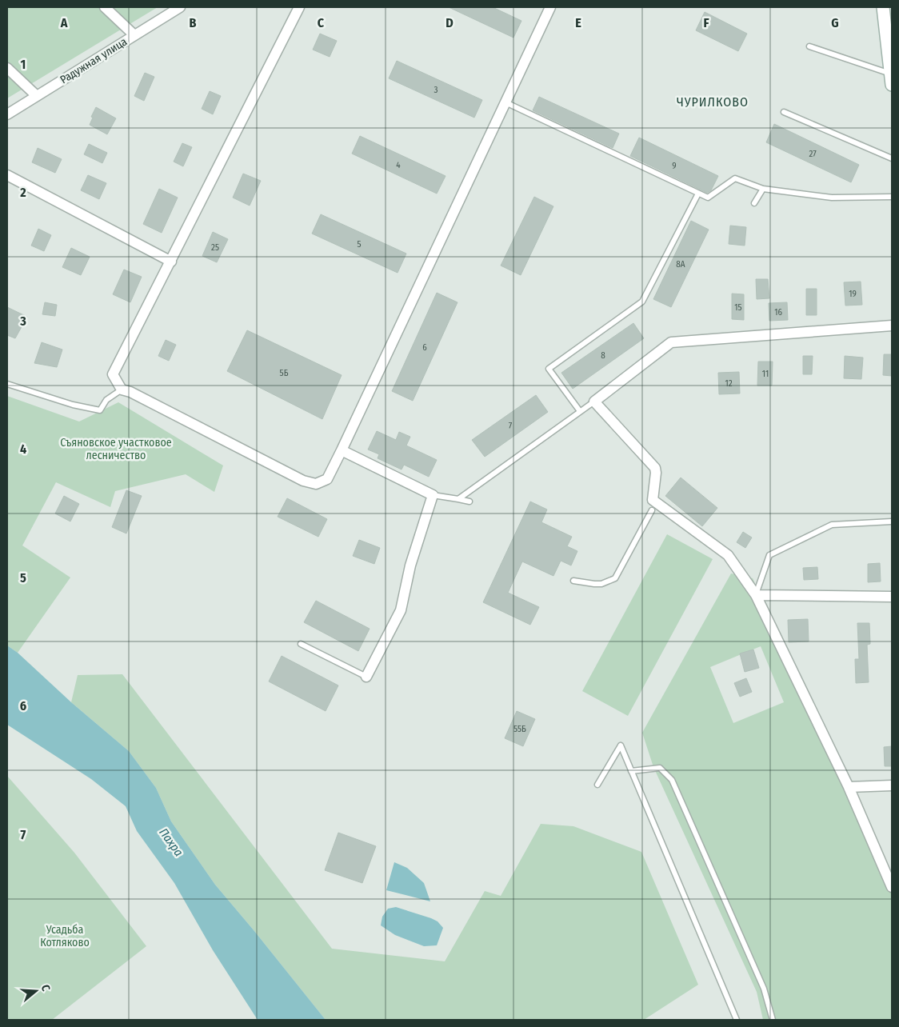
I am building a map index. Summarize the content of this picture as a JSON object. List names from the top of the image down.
{
  "streets": {
    "street": ["Радужная улица"]
  },
  "districts": ["ЧУРИЛКОВО"],
  "water": ["Пахра"],
  "parks": ["Съяновское участковое лесничество", "Усадьба Котляково"],
  "house_numbers": [
    "3",
    "27",
    "4",
    "9",
    "5",
    "25",
    "8А",
    "19",
    "15",
    "16",
    "6",
    "8",
    "5Б",
    "11",
    "12",
    "7",
    "55Б"
  ],
  "north": "right",
  "grid": {
    "columns": [
      "A",
      "B",
      "C",
      "D",
      "E",
      "F",
      "G"
    ],
    "rows": [
      "1",
      "2",
      "3",
      "4",
      "5",
      "6",
      "7"
    ]
  }
}
